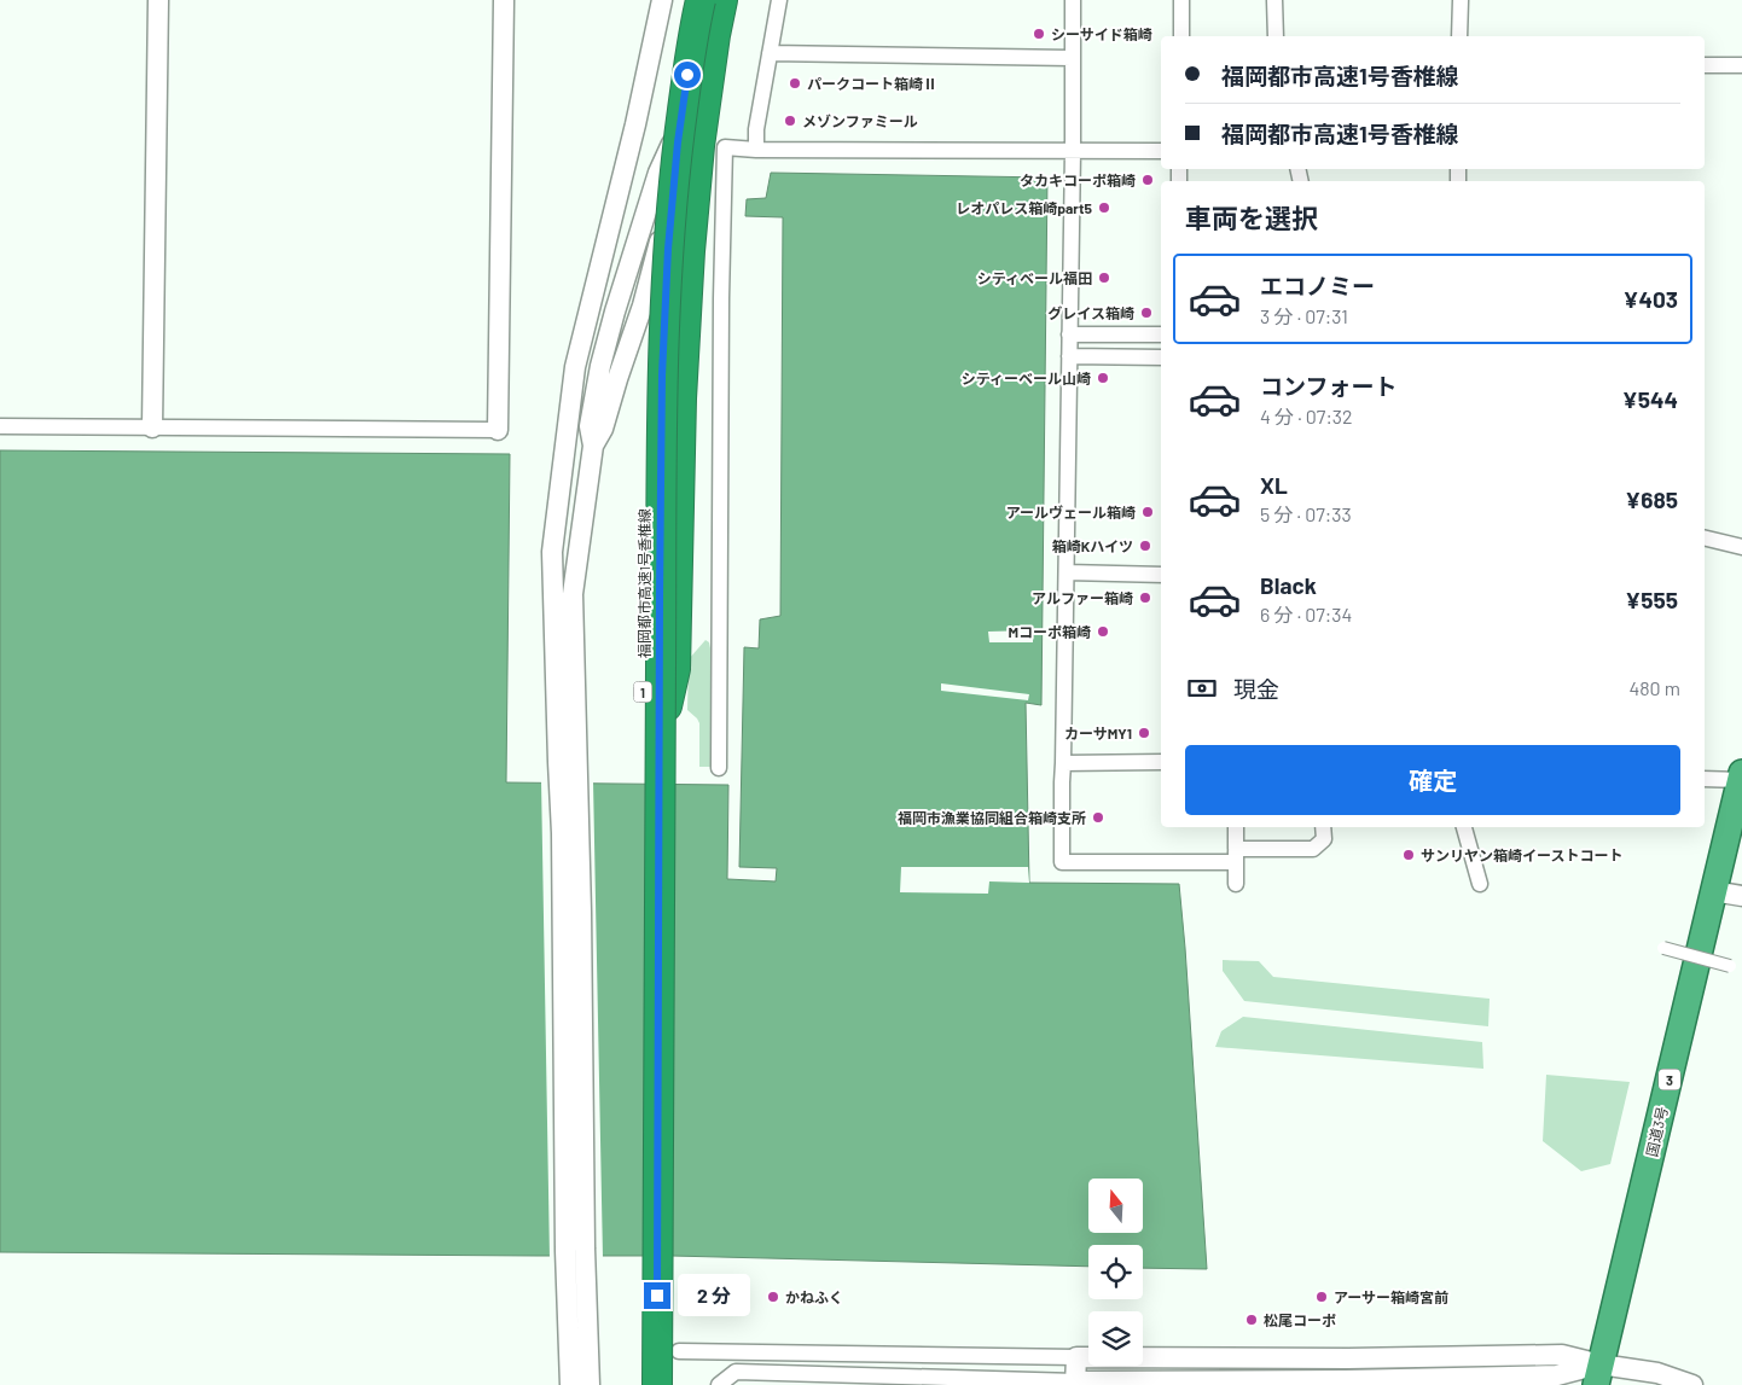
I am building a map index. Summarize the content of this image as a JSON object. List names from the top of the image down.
{
  "streets": {
    "highway": [
      "福岡都市高速1号香椎線",
      "1",
      "3",
      "国道3号"
    ]
  },
  "places": [
    "シーサイド箱崎",
    "パークコート箱崎Ⅱ",
    "メゾンファミール",
    "タカキコーポ箱崎",
    "レオパレス箱崎part5",
    "シティベール福田",
    "グレイス箱崎",
    "シティーベール山崎",
    "アールヴェール箱崎",
    "箱崎Kハイツ",
    "アルファー箱崎",
    "Mコーポ箱崎",
    "カーサMY1",
    "福岡市漁業協同組合箱崎支所",
    "サンリヤン箱崎イーストコート",
    "かねふく",
    "アーサー箱崎宮前",
    "松尾コーポ"
  ],
  "north": "top",
  "page": {
    "banner": ["福岡都市高速1号香椎線", "福岡都市高速1号香椎線"],
    "heading": "車両を選択",
    "list": [
      {
        "name": "エコノミー",
        "note": "3 分 · 07:31",
        "value": "¥403"
      },
      {
        "name": "コンフォート",
        "note": "4 分 · 07:32",
        "value": "¥544"
      },
      {
        "name": "XL",
        "note": "5 分 · 07:33",
        "value": "¥685"
      },
      {
        "name": "Black",
        "note": "6 分 · 07:34",
        "value": "¥555"
      }
    ],
    "pay": ["現金", "480 m"],
    "buttons": "確定",
    "bubble": "2 分"
  }
}
